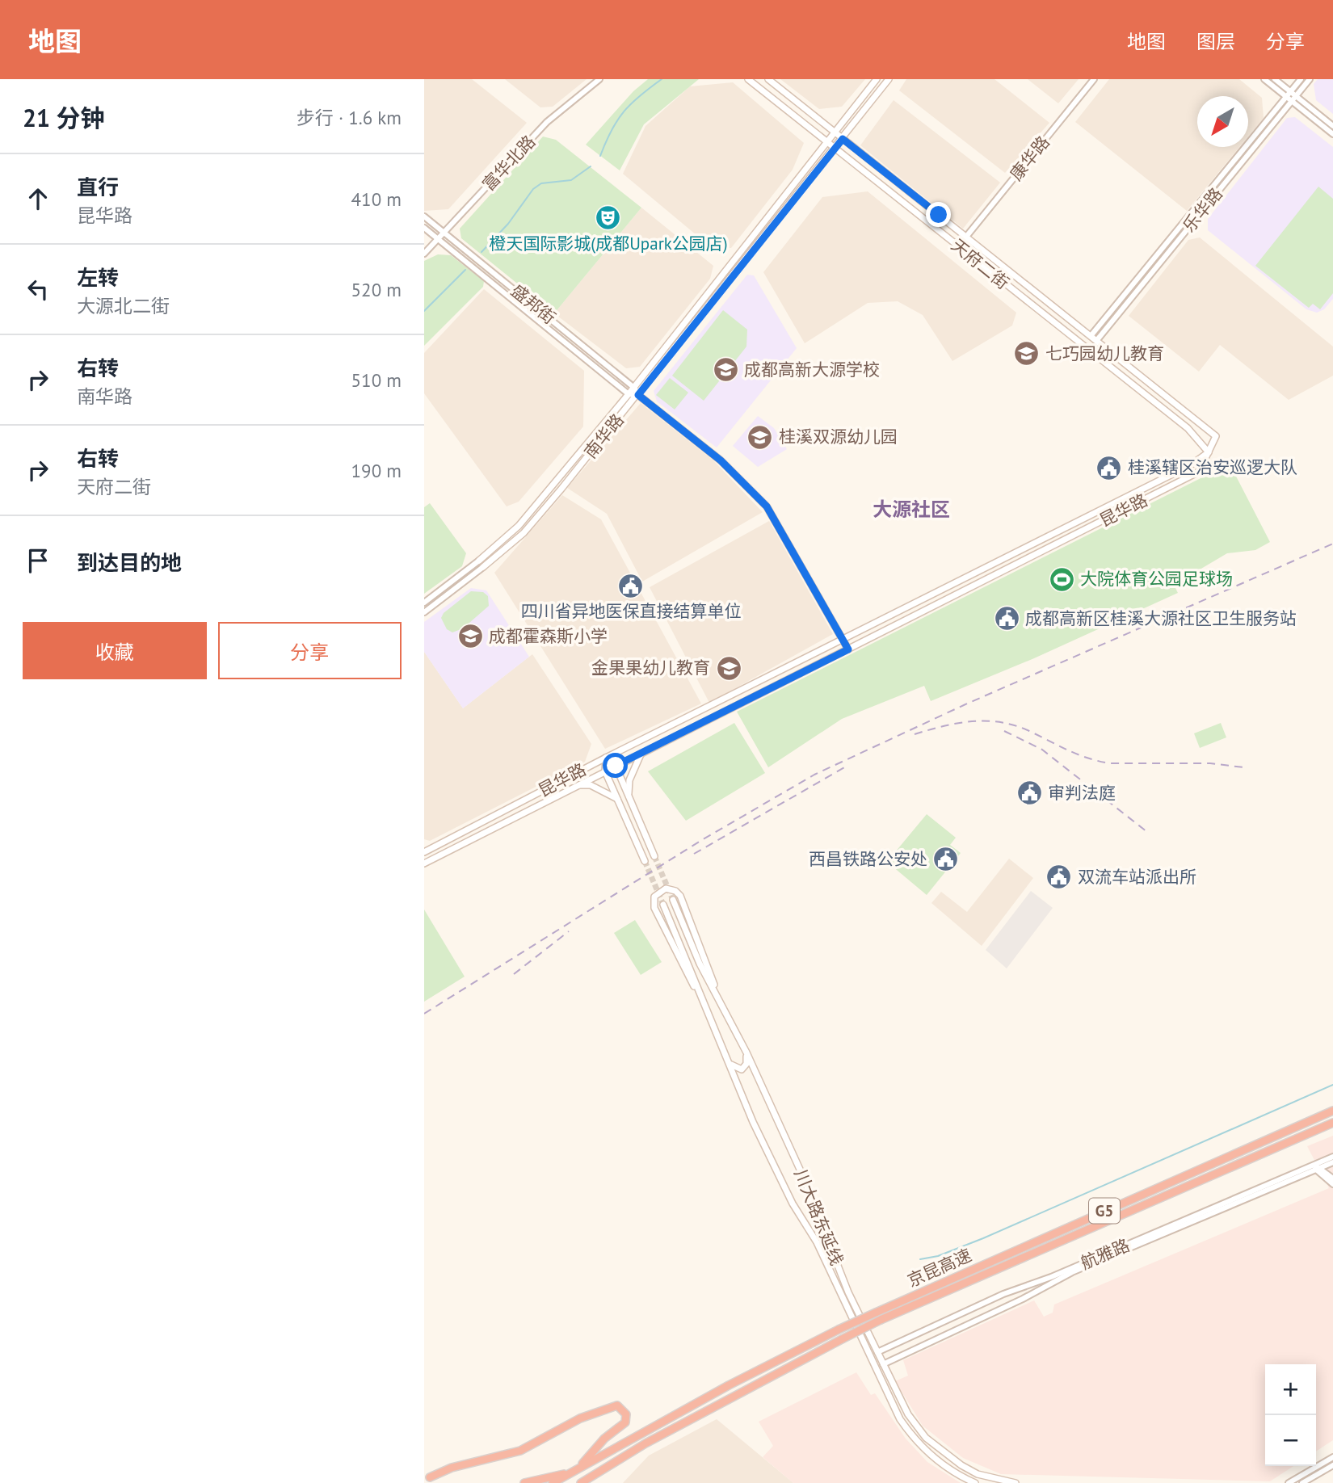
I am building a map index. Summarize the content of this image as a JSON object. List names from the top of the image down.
{
  "streets": {
    "highway": ["G5", "京昆高速"],
    "main road": [
      "天府二街",
      "南华路",
      "昆华路",
      "川大路东延线"
    ],
    "street": [
      "康华路",
      "富华北路",
      "乐华路",
      "盛邦街",
      "航雅路"
    ]
  },
  "crossings": [
    ["康华路", "天府二街"],
    ["富华北路", "盛邦街"],
    ["乐华路", "天府二街"],
    ["天府二街", "南华路"],
    ["天府二街", "昆华路"],
    ["盛邦街", "南华路"],
    ["G5", "京昆高速"],
    ["川大路东延线", "航雅路"]
  ],
  "districts": ["大源社区"],
  "places": {
    "theatre": ["橙天国际影城(成都Upark公园店)"],
    "school or university": [
      "七巧园幼儿教育",
      "成都高新大源学校",
      "桂溪双源幼儿园",
      "成都霍森斯小学",
      "金果果幼儿教育"
    ],
    "public building": [
      "桂溪辖区治安巡逻大队",
      "四川省异地医保直接结算单位",
      "成都高新区桂溪大源社区卫生服务站",
      "审判法庭",
      "西昌铁路公安处",
      "双流车站派出所"
    ],
    "sports": ["大院体育公园足球场"]
  },
  "north": "bottom left",
  "page": {
    "header": "地图",
    "nav": ["地图", "图层", "分享"],
    "heading": ["21 分钟", "步行 · 1.6 km"],
    "list": [
      ["直行", "昆华路", "410 m"],
      ["左转", "大源北二街", "520 m"],
      ["右转", "南华路", "510 m"],
      ["右转", "天府二街", "190 m"],
      "到达目的地"
    ],
    "buttons": ["收藏", "分享"],
    "map_buttons": ["+", "−"]
  }
}
